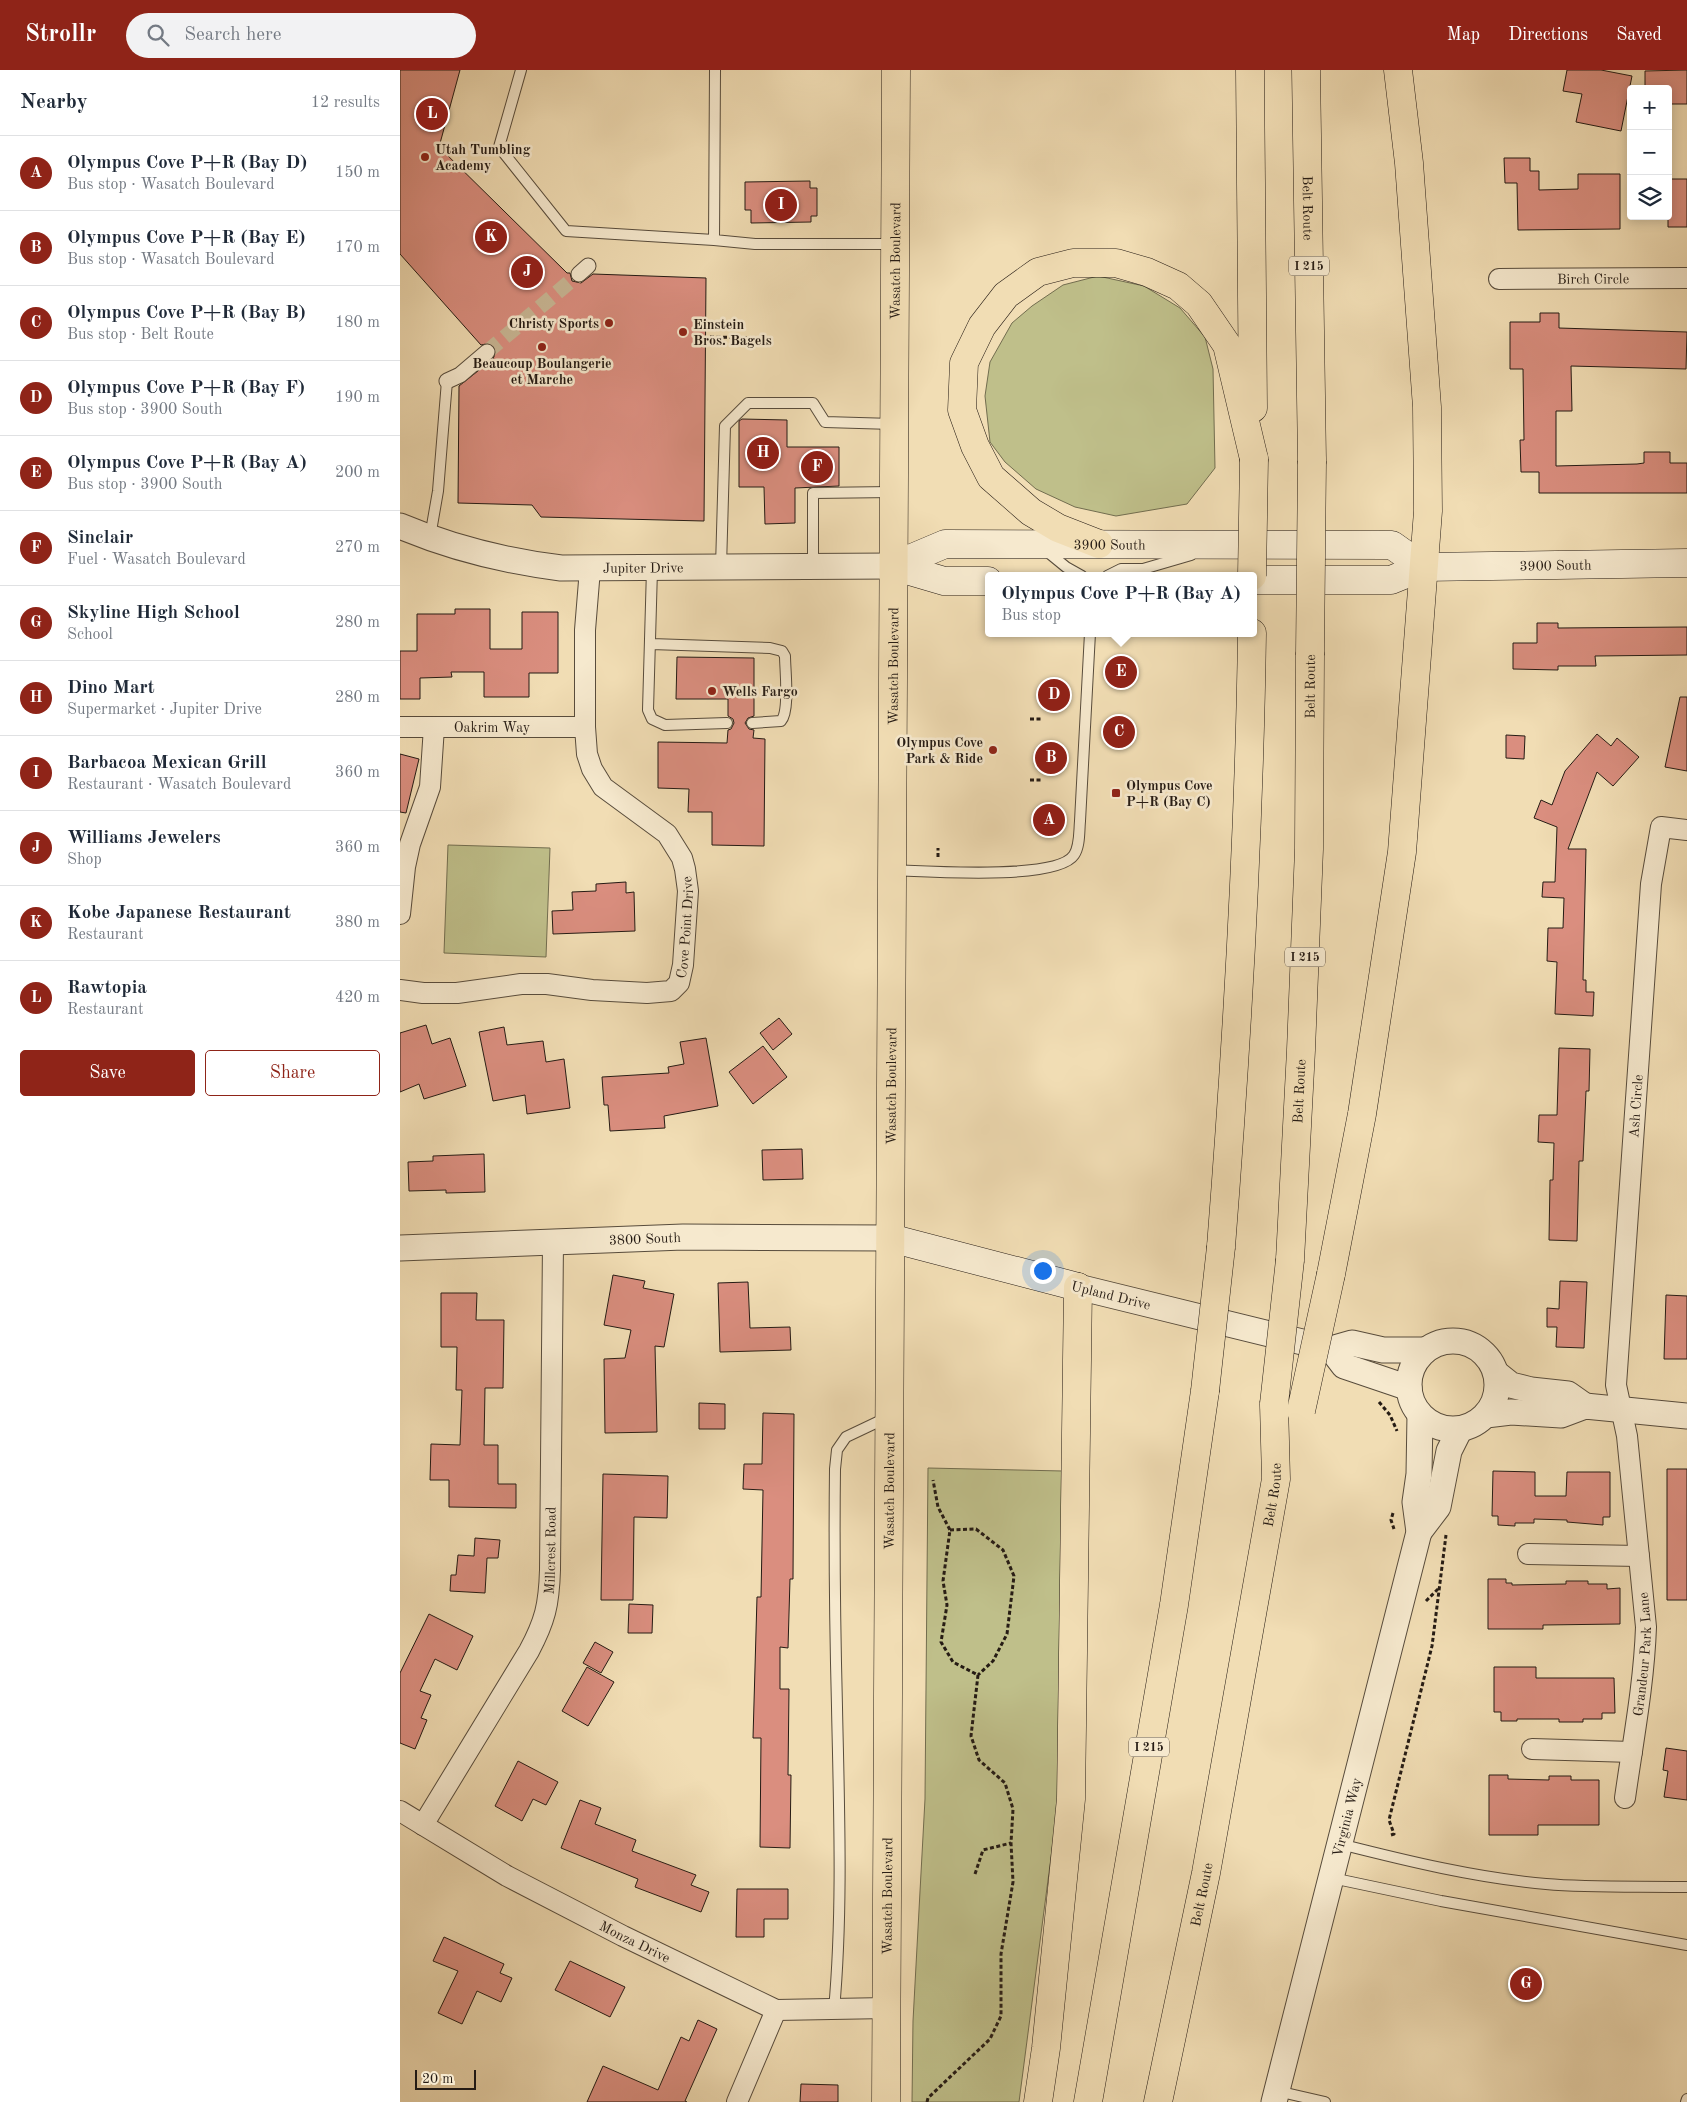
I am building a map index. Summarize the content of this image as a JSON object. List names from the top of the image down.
{
  "streets": {
    "main road": [
      "Belt Route",
      "Wasatch Boulevard",
      "I 215",
      "3900 South",
      "Upland Drive"
    ],
    "street": [
      "Birch Circle",
      "Jupiter Drive",
      "Oakrim Way",
      "Cove Point Drive",
      "Ash Circle",
      "3800 South",
      "Millcrest Road",
      "Grandeur Park Lane",
      "Virginia Way",
      "Monza Drive"
    ]
  },
  "crossings": [
    ["Wasatch Boulevard", "3900 South"],
    ["Wasatch Boulevard", "Jupiter Drive"],
    ["Wasatch Boulevard", "3800 South"],
    ["Wasatch Boulevard", "Upland Drive"],
    ["Wasatch Boulevard", "Monza Drive"],
    ["3900 South", "Jupiter Drive"],
    ["Jupiter Drive", "Cove Point Drive"],
    ["Oakrim Way", "Cove Point Drive"],
    ["Ash Circle", "Grandeur Park Lane"],
    ["3800 South", "Upland Drive"],
    ["3800 South", "Millcrest Road"],
    ["Upland Drive", "Virginia Way"],
    ["Millcrest Road", "Monza Drive"]
  ],
  "places": {
    "other": [
      "Utah Tumbling Academy",
      "Christy Sports",
      "Einstein Bros. Bagels",
      "Beaucoup Boulangerie et Marche",
      "Wells Fargo",
      "Olympus Cove Park & Ride"
    ],
    "transit": ["Olympus Cove P+R (Bay C)"]
  },
  "scale_bar": "20 m",
  "page": {
    "header": "Strollr",
    "search": "Search here",
    "nav": ["Map", "Directions", "Saved"],
    "heading": ["Nearby", "12 results"],
    "map_buttons": ["+", "−"],
    "pins": [
      "L",
      "I",
      "K",
      "J",
      "H",
      "F",
      "E",
      "D",
      "C",
      "B",
      "A",
      "G"
    ],
    "list": [
      {
        "mark": "A",
        "name": "Olympus Cove P+R (Bay D)",
        "note": "Bus stop · Wasatch Boulevard",
        "value": "150 m"
      },
      {
        "mark": "B",
        "name": "Olympus Cove P+R (Bay E)",
        "note": "Bus stop · Wasatch Boulevard",
        "value": "170 m"
      },
      {
        "mark": "C",
        "name": "Olympus Cove P+R (Bay B)",
        "note": "Bus stop · Belt Route",
        "value": "180 m"
      },
      {
        "mark": "D",
        "name": "Olympus Cove P+R (Bay F)",
        "note": "Bus stop · 3900 South",
        "value": "190 m"
      },
      {
        "mark": "E",
        "name": "Olympus Cove P+R (Bay A)",
        "note": "Bus stop · 3900 South",
        "value": "200 m"
      },
      {
        "mark": "F",
        "name": "Sinclair",
        "note": "Fuel · Wasatch Boulevard",
        "value": "270 m"
      },
      {
        "mark": "G",
        "name": "Skyline High School",
        "note": "School",
        "value": "280 m"
      },
      {
        "mark": "H",
        "name": "Dino Mart",
        "note": "Supermarket · Jupiter Drive",
        "value": "280 m"
      },
      {
        "mark": "I",
        "name": "Barbacoa Mexican Grill",
        "note": "Restaurant · Wasatch Boulevard",
        "value": "360 m"
      },
      {
        "mark": "J",
        "name": "Williams Jewelers",
        "note": "Shop",
        "value": "360 m"
      },
      {
        "mark": "K",
        "name": "Kobe Japanese Restaurant",
        "note": "Restaurant",
        "value": "380 m"
      },
      {
        "mark": "L",
        "name": "Rawtopia",
        "note": "Restaurant",
        "value": "420 m"
      }
    ],
    "popup": ["Olympus Cove P+R (Bay A)", "Bus stop"],
    "buttons": ["Save", "Share"],
    "scale": "20 m"
  }
}
